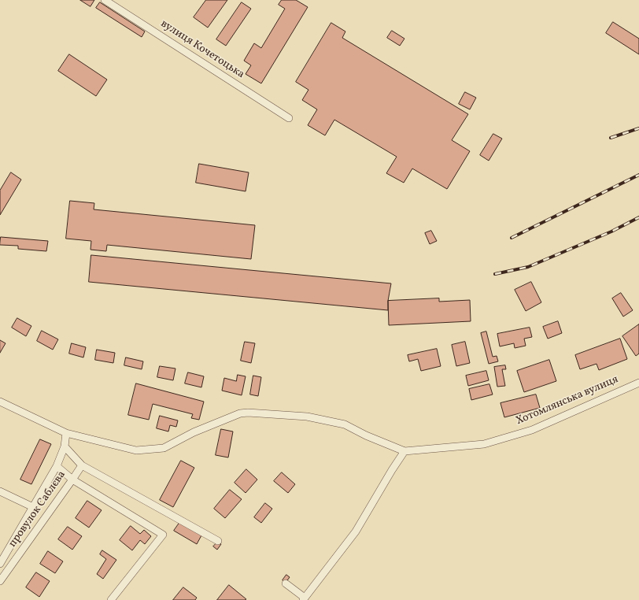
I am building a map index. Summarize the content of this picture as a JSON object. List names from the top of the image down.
{
  "streets": {
    "street": ["вулиця Кочетоцька", "Хотомлянська вулиця", "провулок Саблєва"]
  }
}
